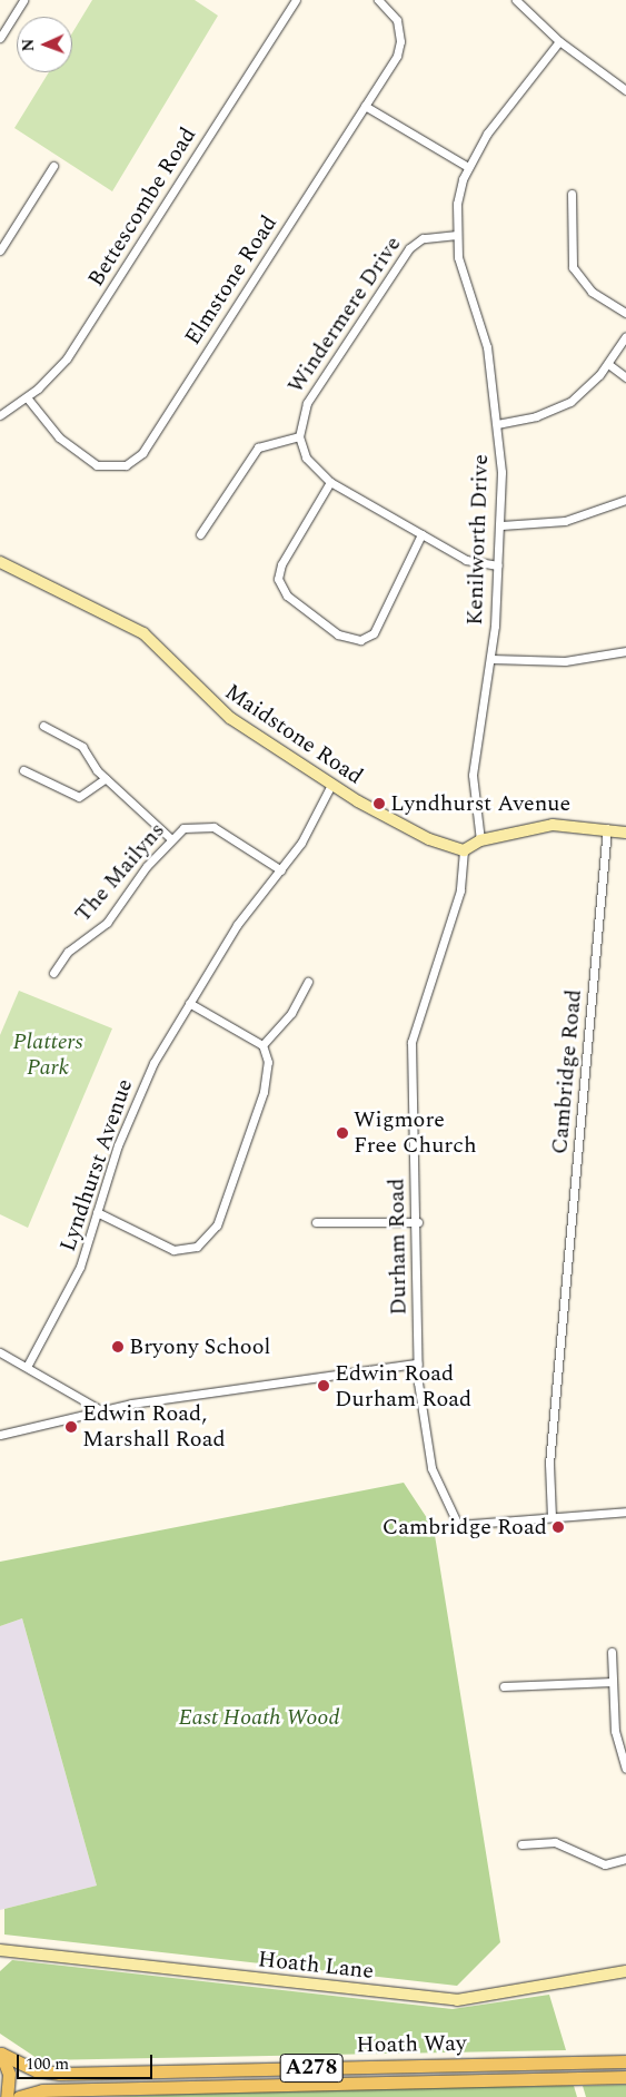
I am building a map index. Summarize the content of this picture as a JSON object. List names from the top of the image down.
{
  "streets": {
    "main road": ["Hoath Way", "A278"],
    "street": [
      "Bettescombe Road",
      "Elmstone Road",
      "Windermere Drive",
      "Kenilworth Drive",
      "Maidstone Road",
      "The Mailyns",
      "Cambridge Road",
      "Lyndhurst Avenue",
      "Durham Road",
      "Hoath Lane"
    ]
  },
  "crossings": [
    ["Bettescombe Road", "Elmstone Road"],
    ["Windermere Drive", "Kenilworth Drive"],
    ["Maidstone Road", "Lyndhurst Avenue"],
    ["Maidstone Road", "Durham Road"],
    ["The Mailyns", "Lyndhurst Avenue"],
    ["Cambridge Road", "Durham Road"]
  ],
  "parks": ["Platters Park", "East Hoath Wood"],
  "places": [
    "Lyndhurst Avenue",
    "Wigmore Free Church",
    "Bryony School",
    "Edwin Road Durham Road",
    "Edwin Road, Marshall Road",
    "Cambridge Road"
  ],
  "scale_bar": "100 m",
  "north": "left"
}
